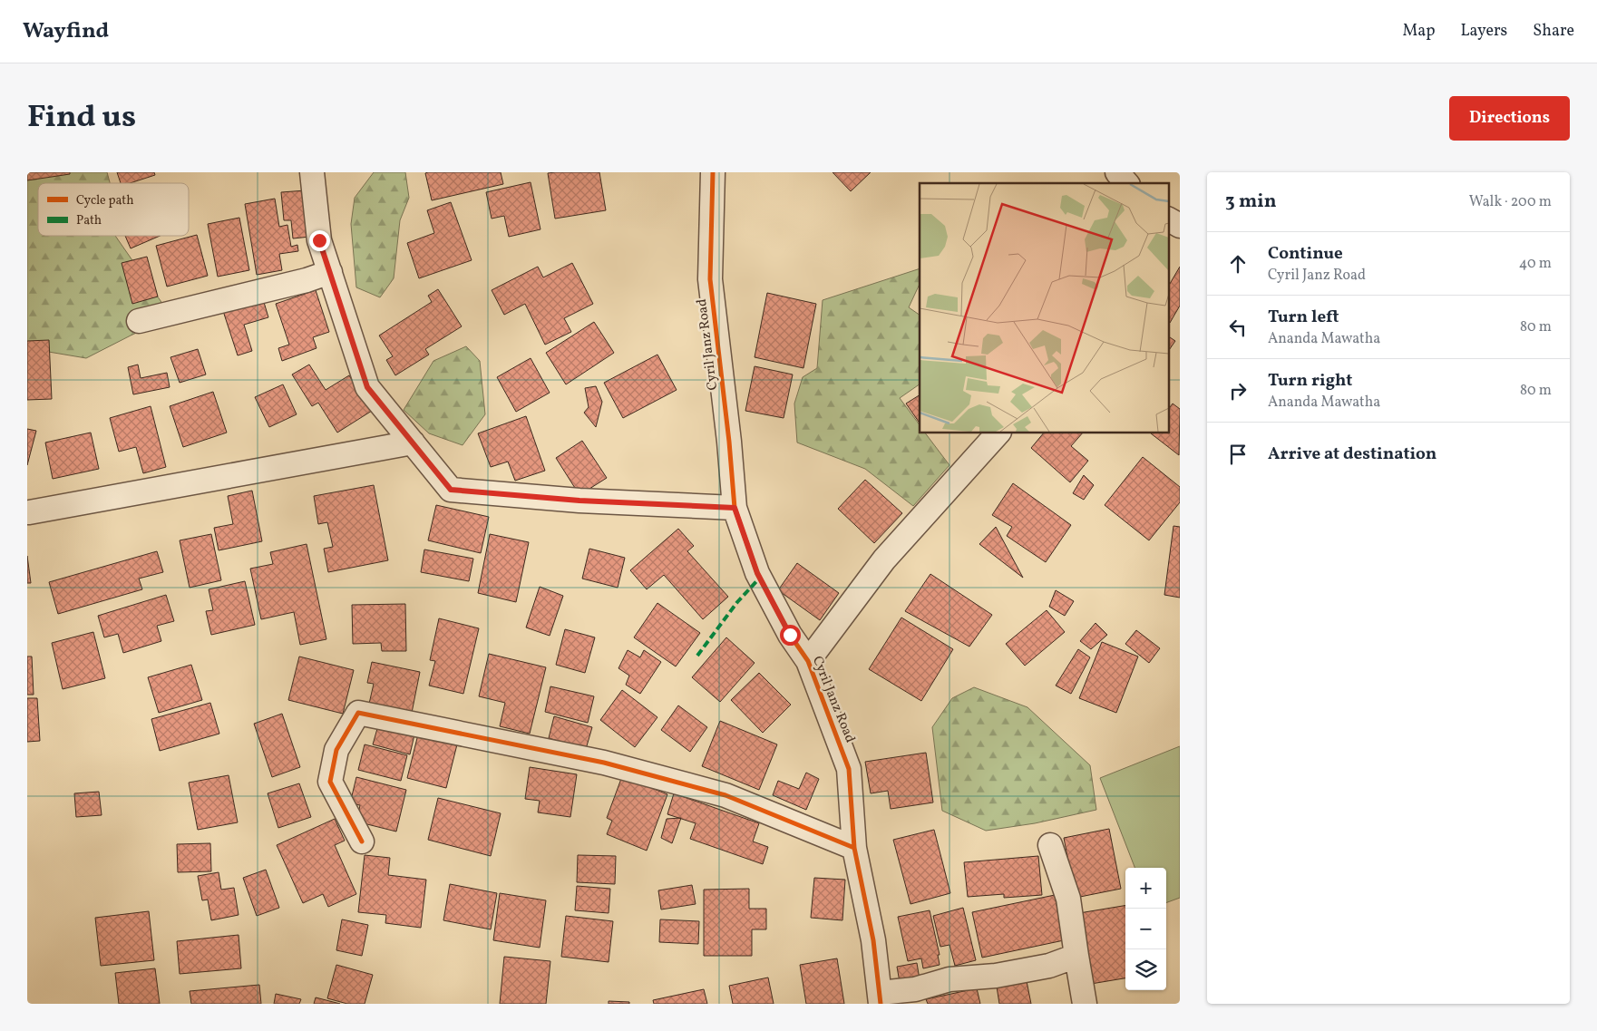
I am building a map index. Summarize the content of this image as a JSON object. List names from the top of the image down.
{
  "streets": {
    "street": ["Cyril Janz Road"]
  },
  "legend": ["Cycle path", "Path"],
  "page": {
    "header": "Wayfind",
    "nav": ["Map", "Layers", "Share"],
    "title": "Find us",
    "buttons": "Directions",
    "heading": ["3 min", "Walk · 200 m"],
    "list": [
      ["Continue", "Cyril Janz Road", "40 m"],
      ["Turn left", "Ananda Mawatha", "80 m"],
      ["Turn right", "Ananda Mawatha", "80 m"],
      "Arrive at destination"
    ],
    "map_buttons": ["+", "−"]
  }
}
